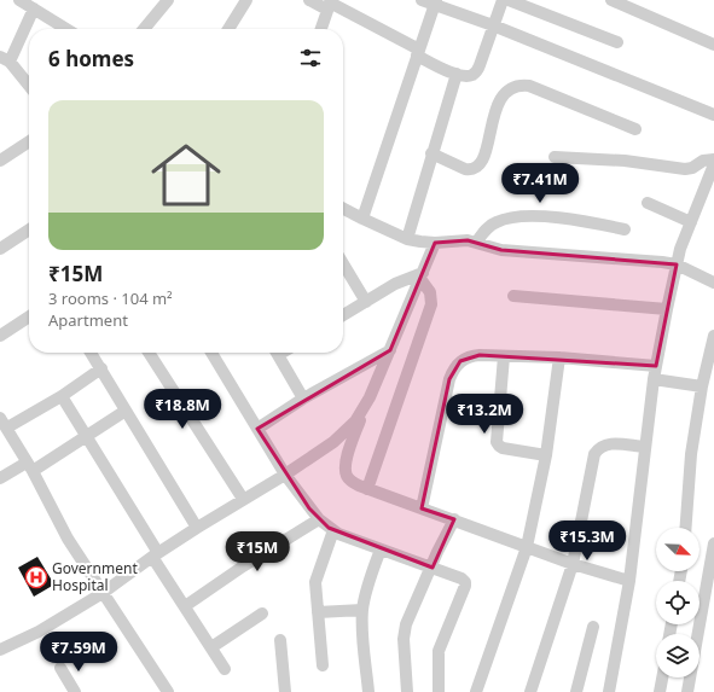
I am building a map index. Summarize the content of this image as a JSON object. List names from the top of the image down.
{
  "places": {
    "hospital": ["Government Hospital"]
  },
  "north": "bottom right",
  "page": {
    "heading": "6 homes",
    "list": [
      {
        "name": "₹15M",
        "note": "3 rooms · 104 m² · Apartment"
      }
    ],
    "price": [
      "₹7.41M",
      "₹18.8M",
      "₹13.2M",
      "₹15.3M",
      "₹15M",
      "₹7.59M"
    ]
  }
}
